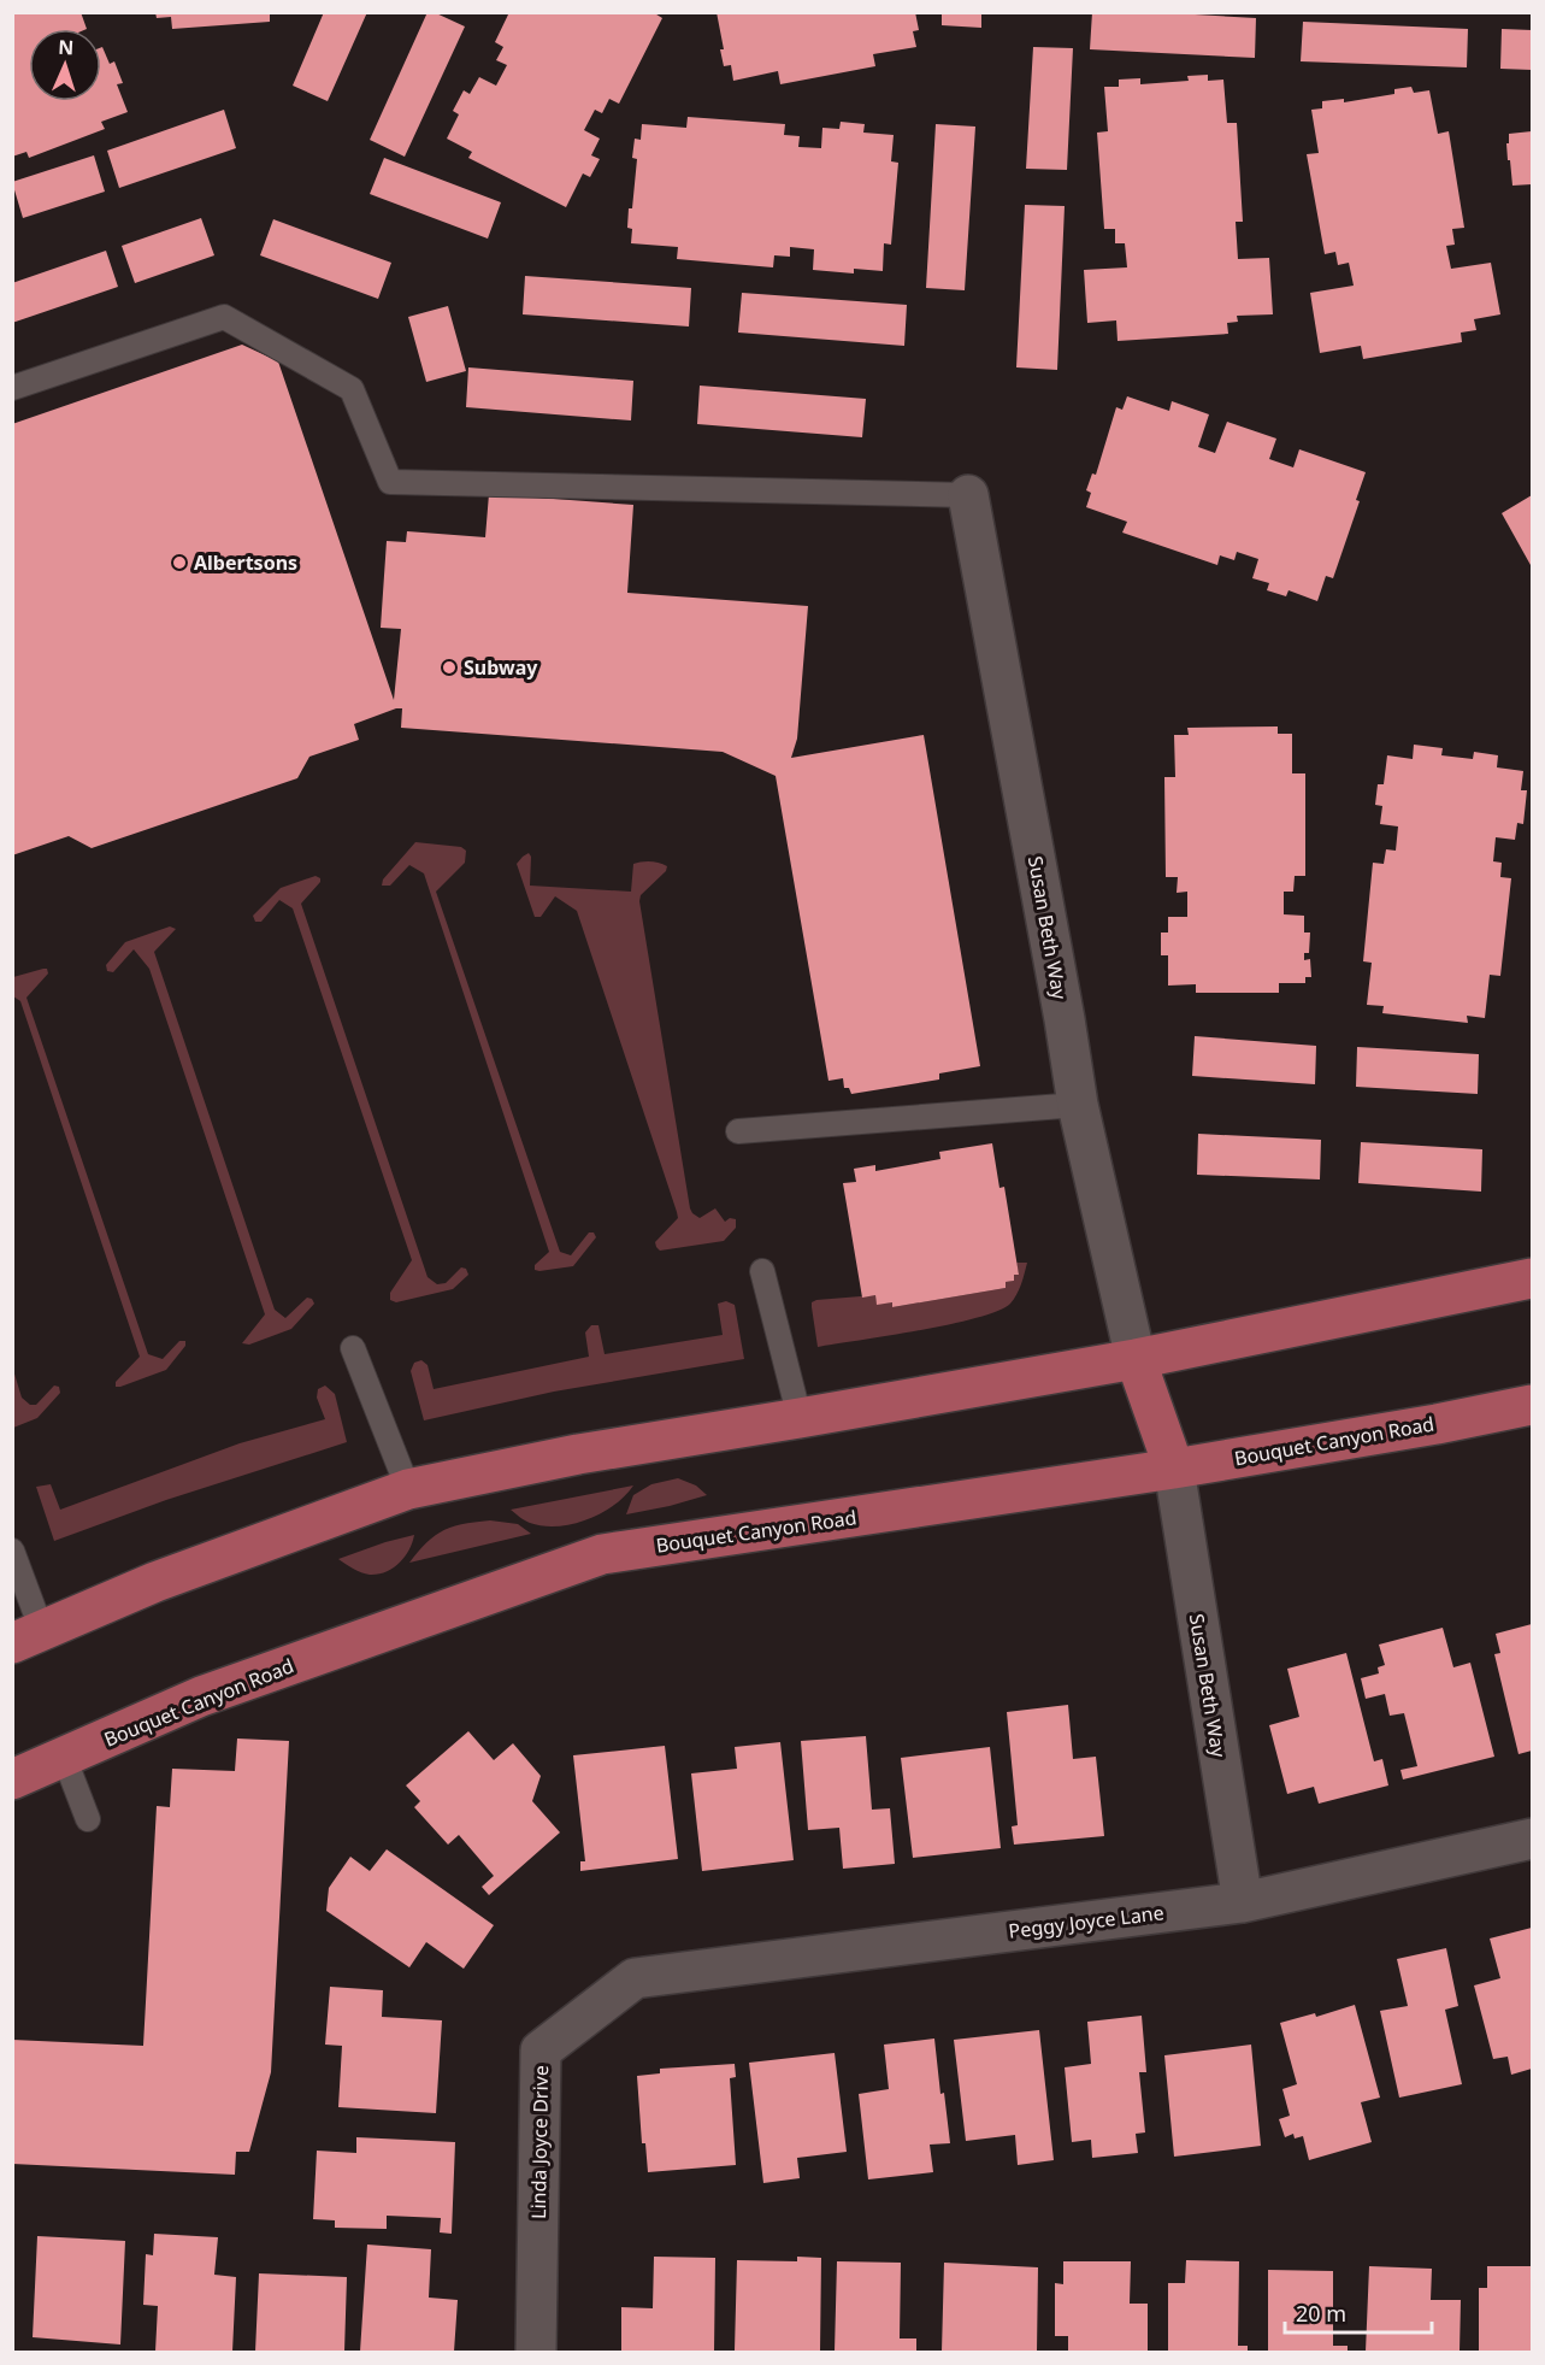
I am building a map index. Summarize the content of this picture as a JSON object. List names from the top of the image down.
{
  "streets": {
    "main road": ["Bouquet Canyon Road"],
    "street": ["Susan Beth Way", "Peggy Joyce Lane", "Linda Joyce Drive"]
  },
  "crossings": [
    ["Susan Beth Way", "Bouquet Canyon Road"],
    ["Susan Beth Way", "Peggy Joyce Lane"],
    ["Peggy Joyce Lane", "Linda Joyce Drive"]
  ],
  "places": ["Albertsons", "Subway"],
  "scale_bar": "20 m",
  "north": "top"
}
